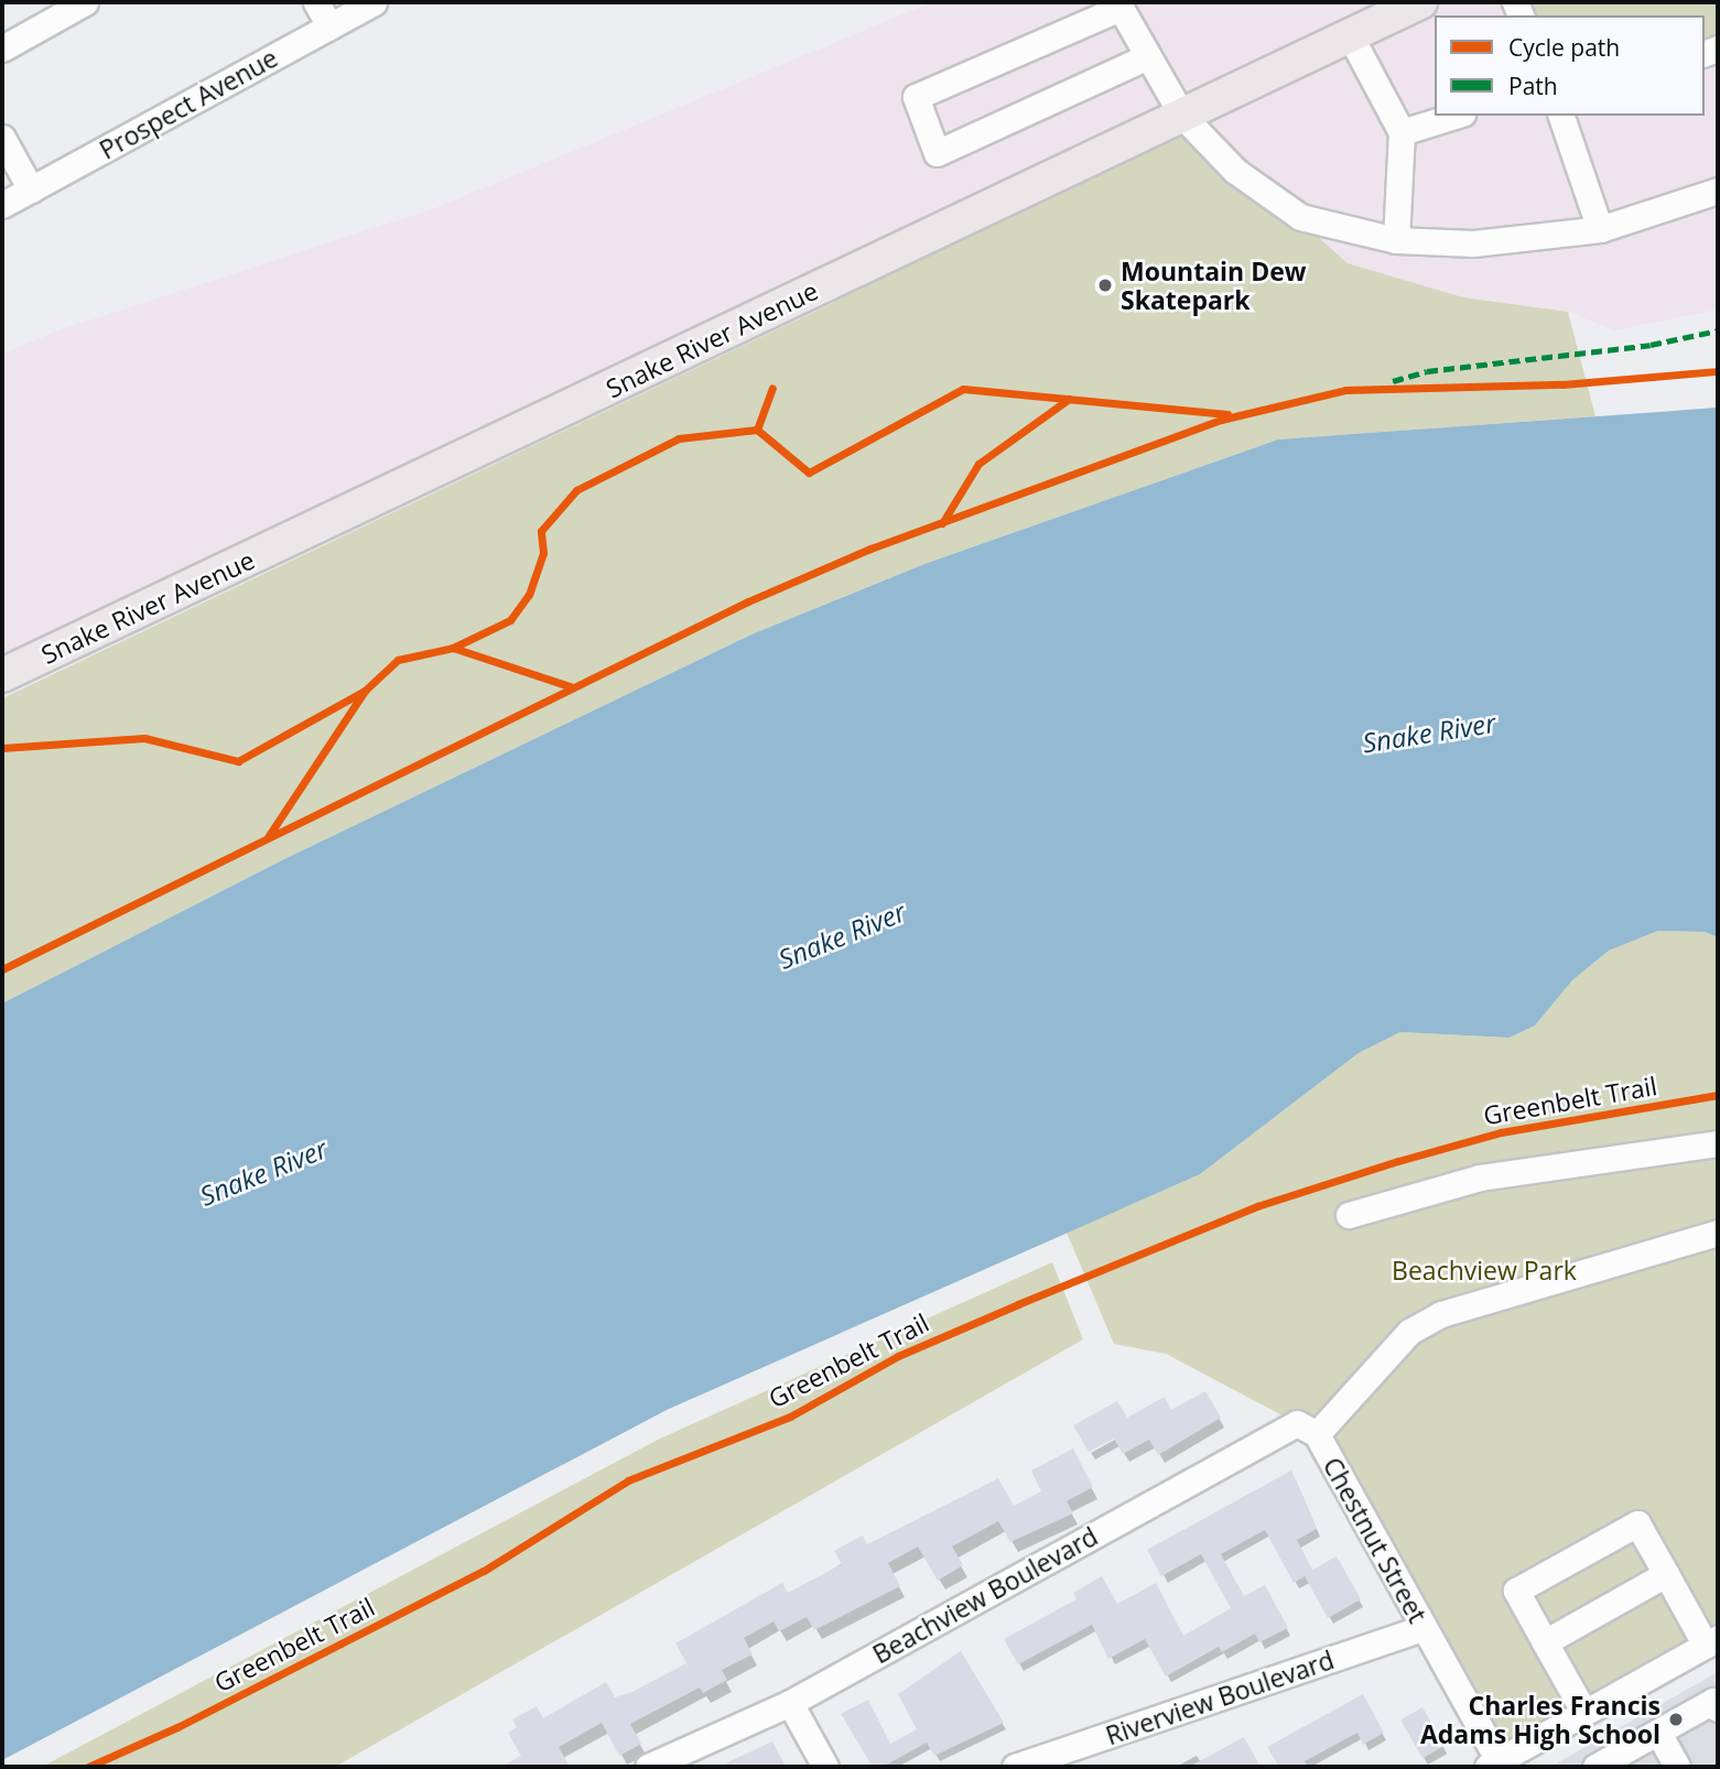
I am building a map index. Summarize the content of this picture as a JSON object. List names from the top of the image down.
{
  "streets": {
    "main road": ["Snake River Avenue"],
    "street": [
      "Prospect Avenue",
      "Chestnut Street",
      "Beachview Boulevard",
      "Riverview Boulevard"
    ],
    "cycle path": ["Greenbelt Trail"]
  },
  "crossings": [
    ["Chestnut Street", "Beachview Boulevard"],
    ["Chestnut Street", "Riverview Boulevard"]
  ],
  "water": ["Snake River"],
  "parks": ["Beachview Park"],
  "places": ["Mountain Dew Skatepark", "Charles Francis Adams High School"],
  "legend": ["Cycle path", "Path"]
}
